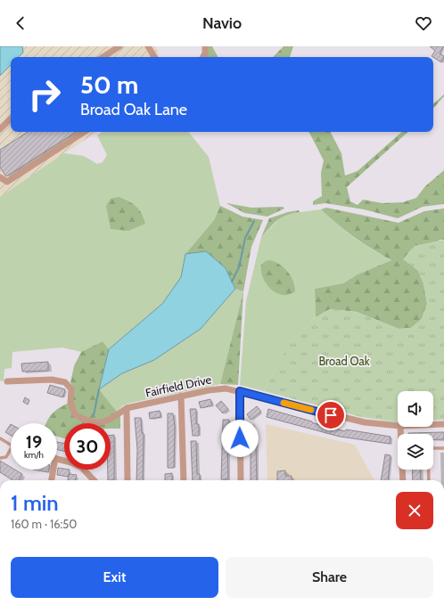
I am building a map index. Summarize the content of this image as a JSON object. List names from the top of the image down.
{
  "streets": {
    "street": ["Fairfield Drive"]
  },
  "parks": ["Broad Oak"],
  "page": {
    "header": "Navio",
    "turn": ["50 m", "Broad Oak Lane"],
    "speed": "19 km/h",
    "limit": "30",
    "heading": ["1 min", "160 m · 16:50"],
    "buttons": ["Exit", "Share"]
  }
}
